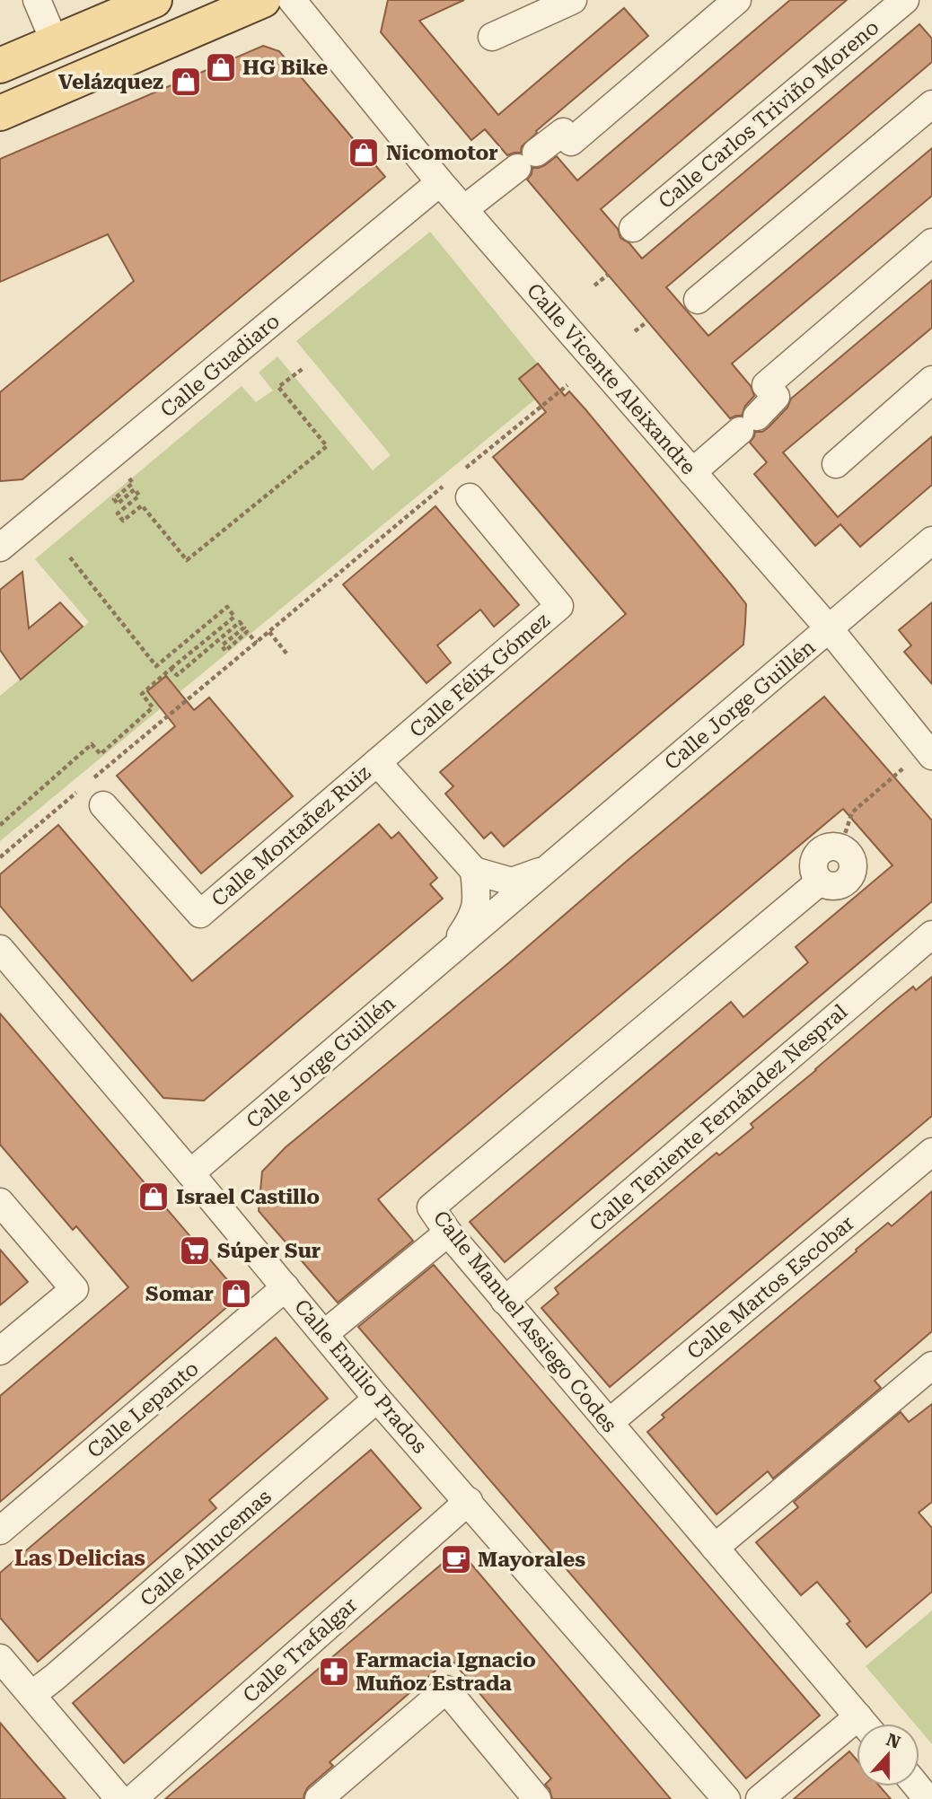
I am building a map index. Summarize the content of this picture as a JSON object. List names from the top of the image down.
{
  "streets": {
    "street": [
      "Calle Carlos Triviño Moreno",
      "Calle Guadiaro",
      "Calle Vicente Aleixandre",
      "Calle Félix Gómez",
      "Calle Jorge Guillén",
      "Calle Montañez Ruiz",
      "Calle Teniente Fernández Nespral",
      "Calle Martos Escobar",
      "Calle Manuel Assiego Codes",
      "Calle Emilio Prados",
      "Calle Lepanto",
      "Calle Alhucemas",
      "Calle Trafalgar"
    ]
  },
  "crossings": [
    ["Calle Guadiaro", "Calle Vicente Aleixandre"],
    ["Calle Vicente Aleixandre", "Calle Jorge Guillén"],
    ["Calle Félix Gómez", "Calle Montañez Ruiz"],
    ["Calle Jorge Guillén", "Calle Emilio Prados"],
    ["Calle Teniente Fernández Nespral", "Calle Manuel Assiego Codes"],
    ["Calle Martos Escobar", "Calle Manuel Assiego Codes"],
    ["Calle Emilio Prados", "Calle Lepanto"],
    ["Calle Emilio Prados", "Calle Alhucemas"],
    ["Calle Emilio Prados", "Calle Trafalgar"]
  ],
  "districts": ["Las Delicias"],
  "places": {
    "shop": [
      "HG Bike",
      "Velázquez",
      "Nicomotor",
      "Israel Castillo",
      "Somar"
    ],
    "supermarket": ["Súper Sur"],
    "cafe": ["Mayorales"],
    "pharmacy": ["Farmacia Ignacio Muñoz Estrada"]
  },
  "north": "top"
}
